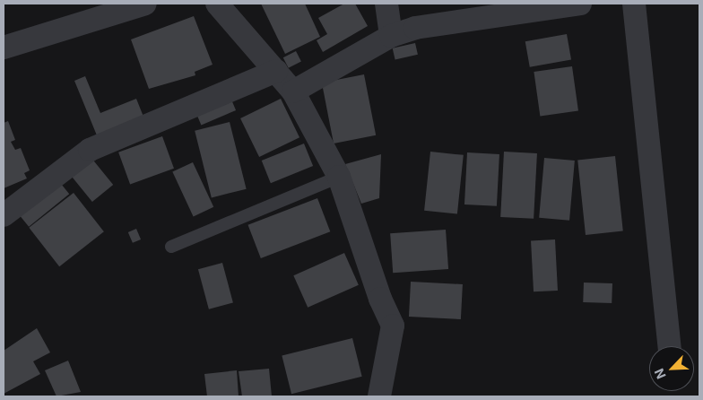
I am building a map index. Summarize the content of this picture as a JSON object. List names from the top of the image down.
{
  "north": "bottom left"
}
